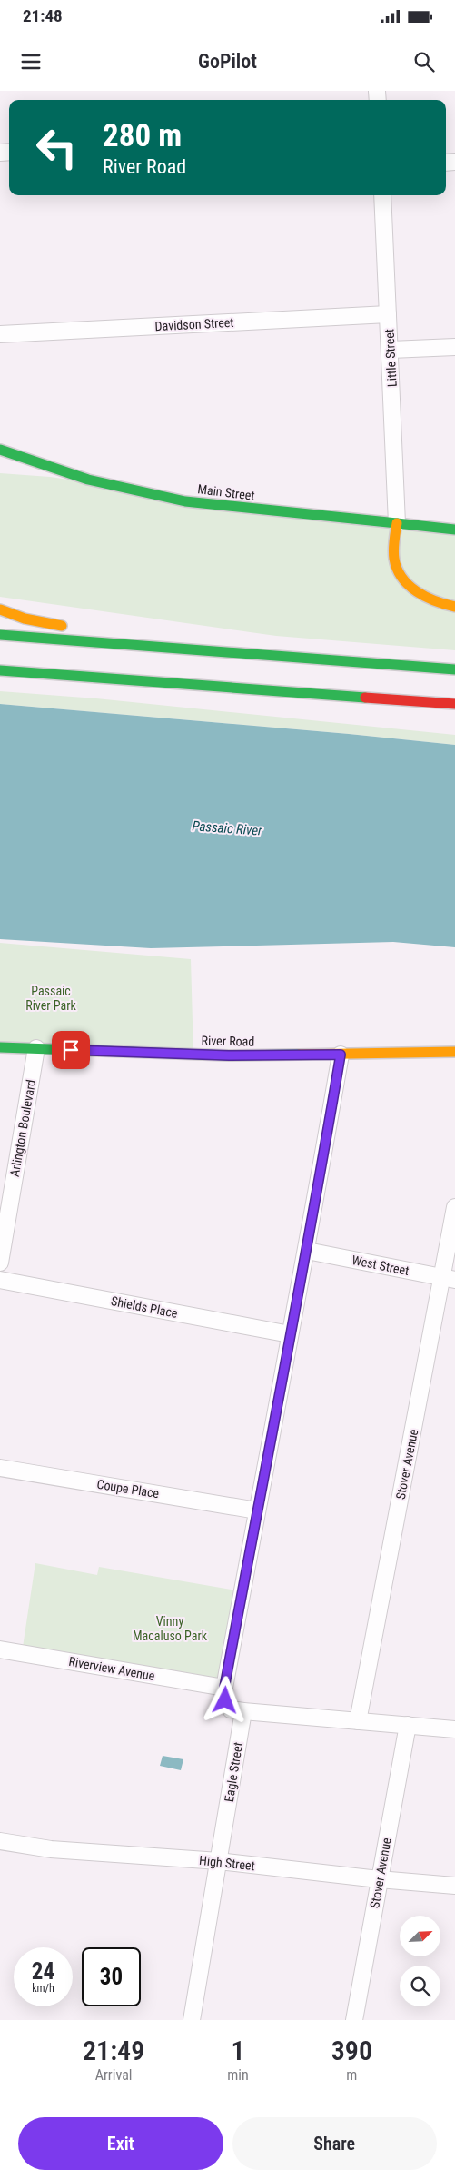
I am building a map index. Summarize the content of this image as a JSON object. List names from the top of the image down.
{
  "streets": {
    "main road": ["Main Street", "River Road"],
    "street": [
      "Davidson Street",
      "Little Street",
      "Arlington Boulevard",
      "West Street",
      "Shields Place",
      "Stover Avenue",
      "Coupe Place",
      "Riverview Avenue",
      "Eagle Street",
      "High Street"
    ]
  },
  "crossings": [
    ["Davidson Street", "Little Street"],
    ["Little Street", "Main Street"],
    ["River Road", "Arlington Boulevard"],
    ["West Street", "Stover Avenue"],
    ["Stover Avenue", "High Street"],
    ["Eagle Street", "High Street"]
  ],
  "water": ["Passaic River"],
  "parks": ["Passaic River Park", "Vinny Macaluso Park"],
  "north": "top right",
  "page": {
    "status": "21:48",
    "header": "GoPilot",
    "turn": ["280 m", "River Road"],
    "speed": "24 km/h",
    "limit": "30",
    "eta": [
      "21:49",
      "Arrival",
      "1",
      "min",
      "390",
      "m"
    ],
    "buttons": ["Exit", "Share"]
  }
}
